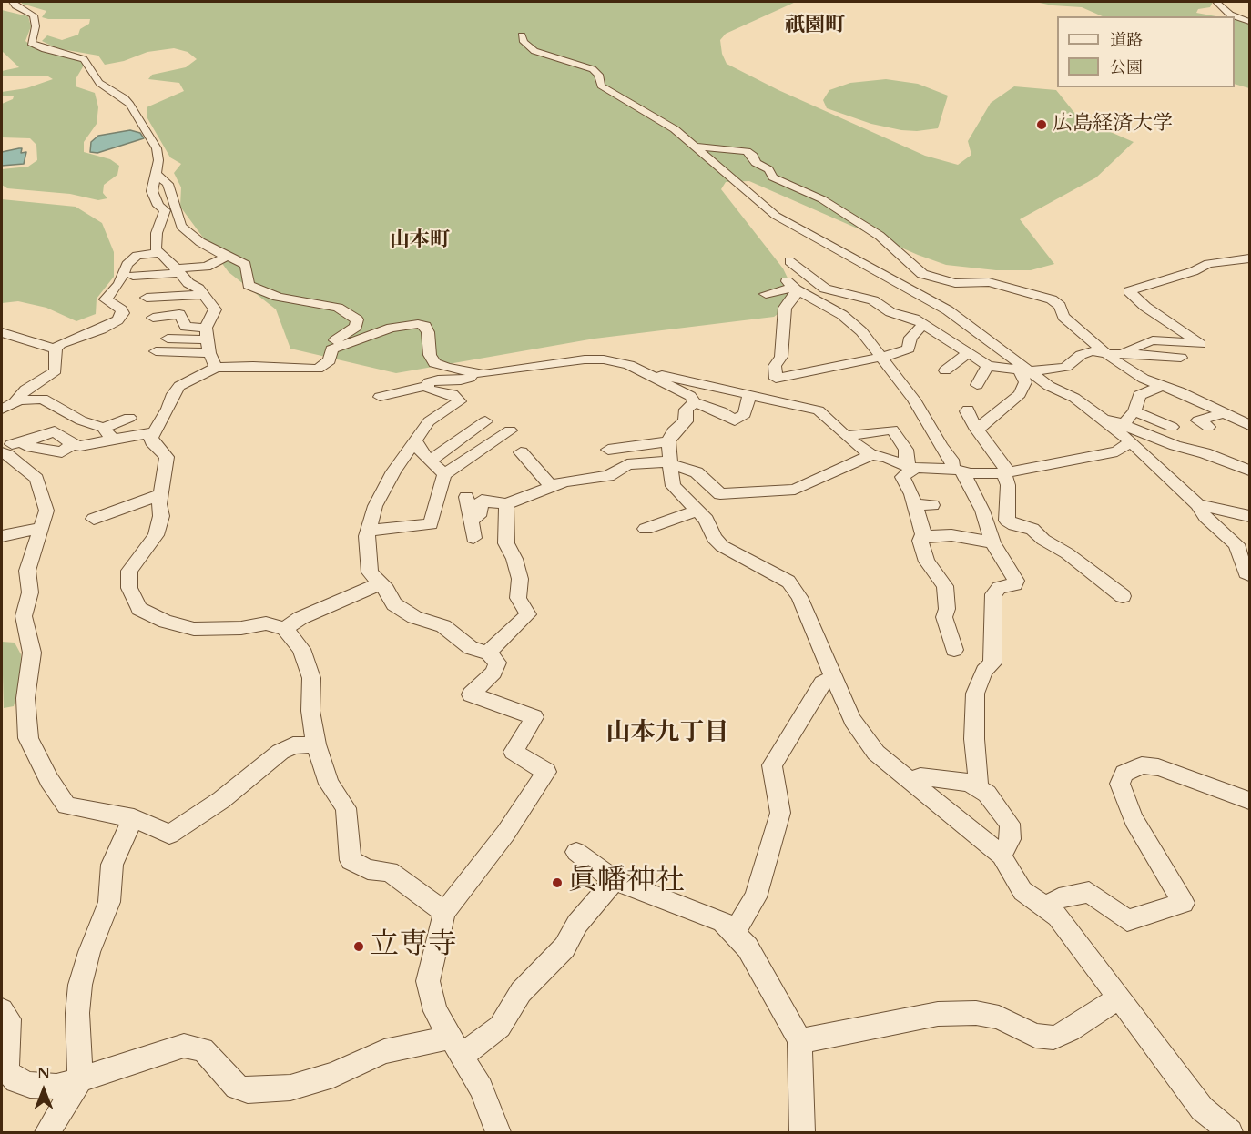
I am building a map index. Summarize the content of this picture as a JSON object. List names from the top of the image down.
{
  "districts": ["祇園町", "山本町", "山本九丁目"],
  "places": ["広島経済大学", "眞幡神社", "立専寺"],
  "legend": ["道路", "公園"],
  "north": "top"
}
